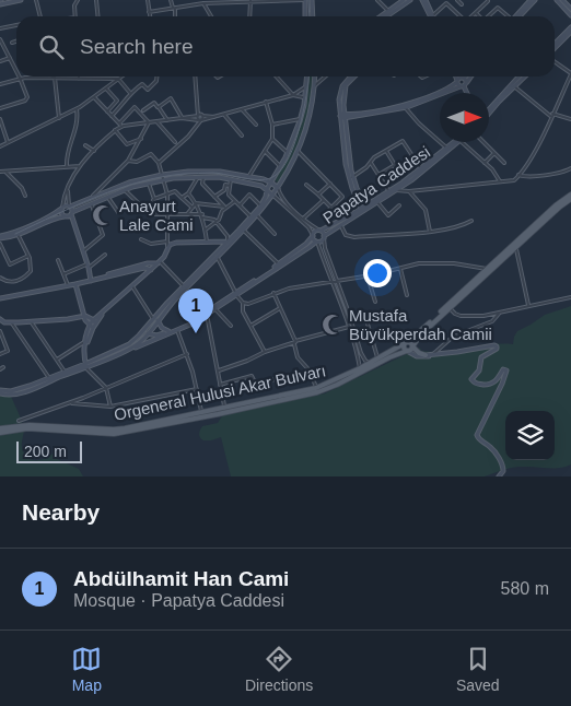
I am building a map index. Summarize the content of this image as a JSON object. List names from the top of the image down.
{
  "streets": {
    "main road": ["Orgeneral Hulusi Akar Bulvarı"],
    "street": ["Papatya Caddesi"]
  },
  "places": {
    "mosque": ["Anayurt Lale Cami", "Mustafa Büyükperdah Camii"]
  },
  "scale_bar": "200 m",
  "north": "right",
  "page": {
    "search": "Search here",
    "pins": "1",
    "scale": "200 m",
    "heading": "Nearby",
    "list": [
      {
        "mark": "1",
        "name": "Abdülhamit Han Cami",
        "note": "Mosque · Papatya Caddesi",
        "value": "580 m"
      }
    ],
    "nav": ["Map", "Directions", "Saved"]
  }
}
